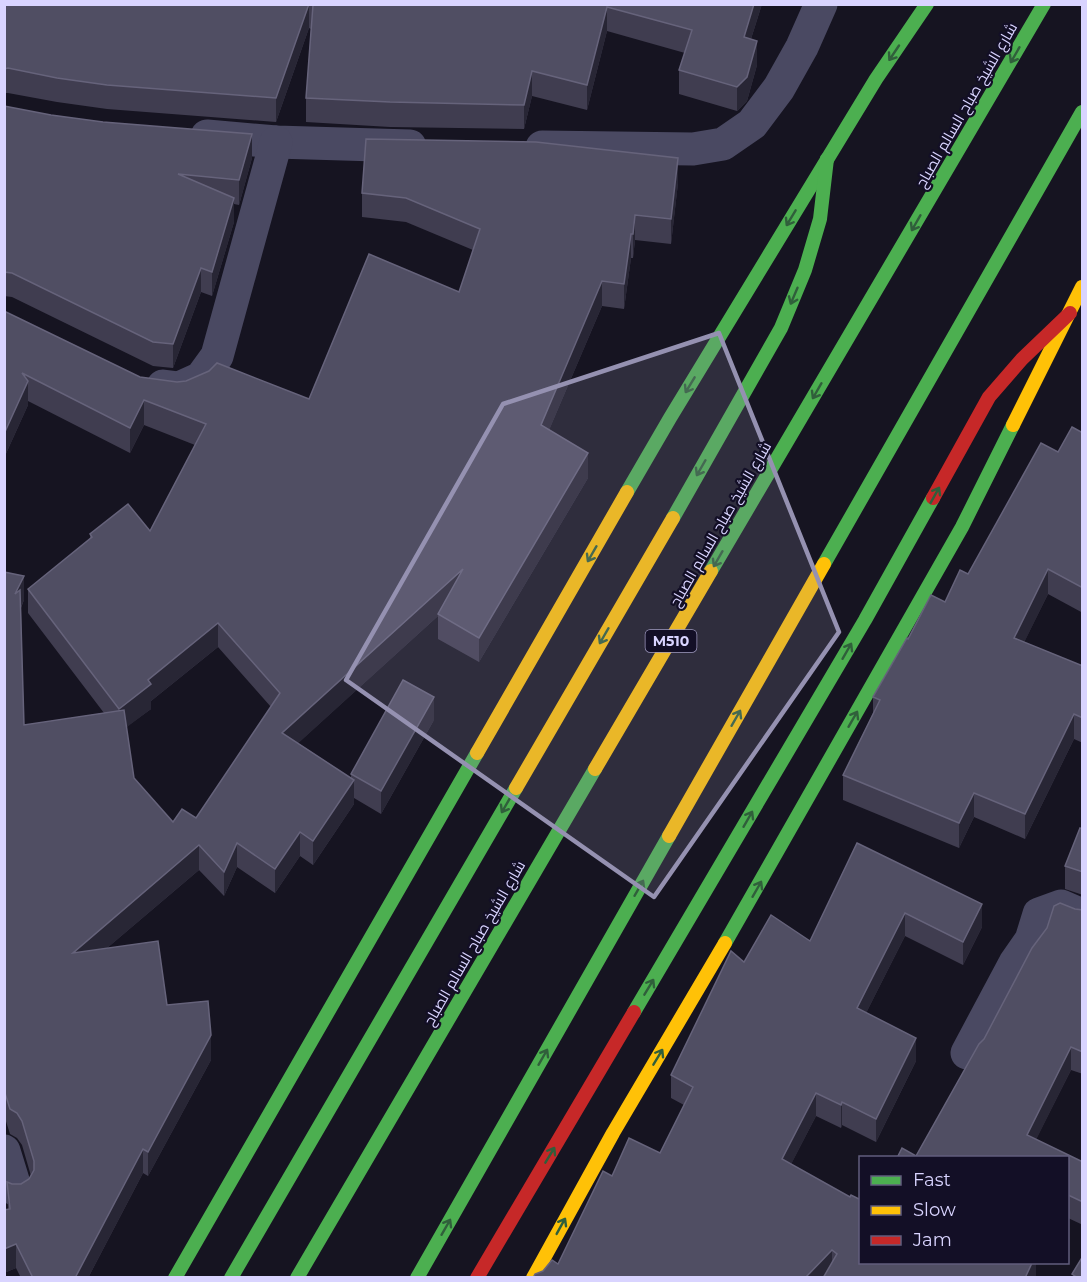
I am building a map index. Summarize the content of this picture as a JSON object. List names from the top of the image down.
{
  "streets": {
    "main road": ["شارع الشيخ صباح السالم الصباح", "M510"]
  },
  "legend": ["Fast", "Slow", "Jam"]
}
